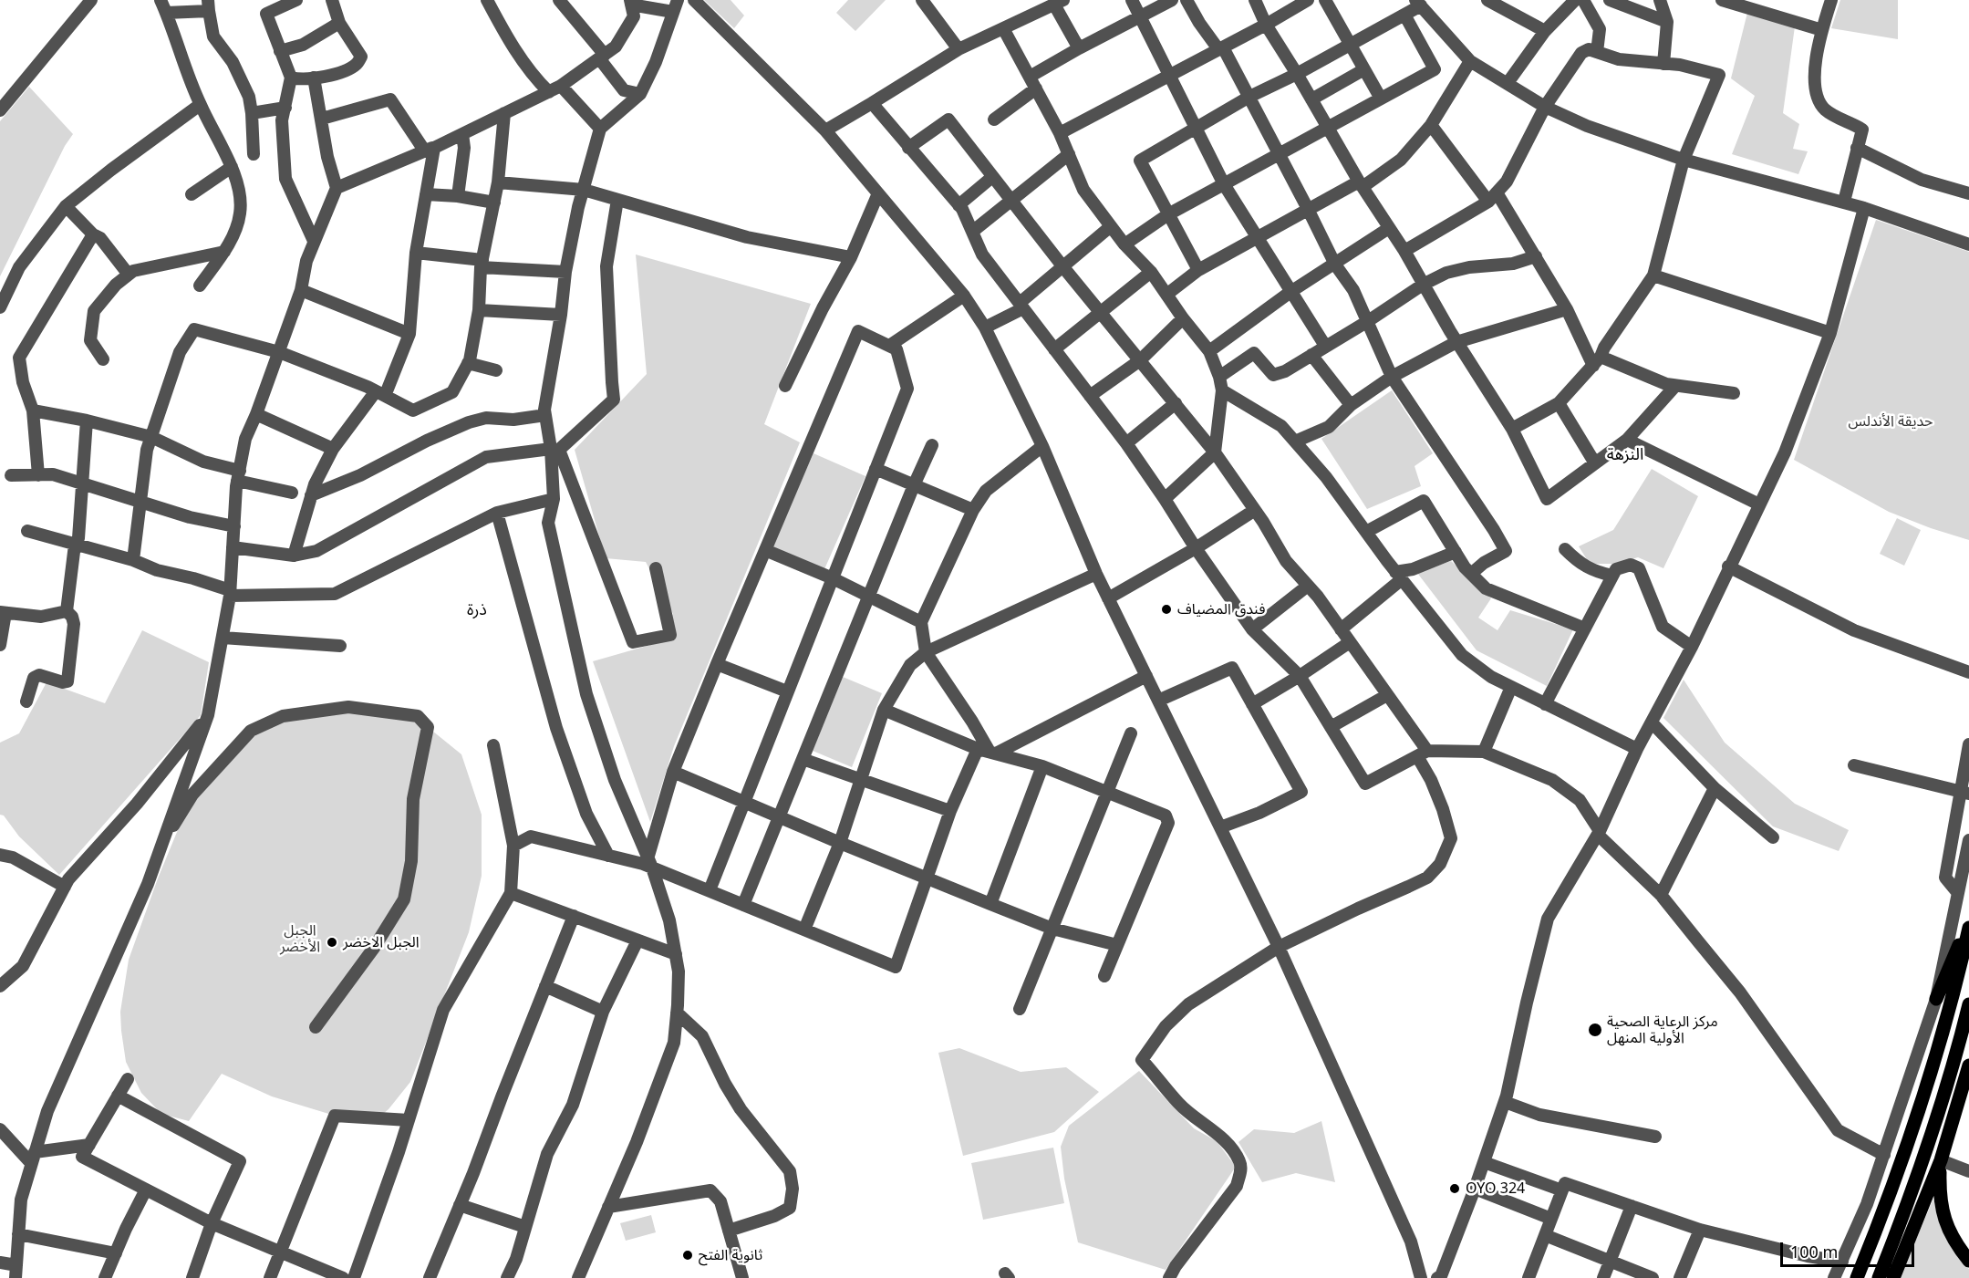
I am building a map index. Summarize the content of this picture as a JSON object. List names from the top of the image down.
{
  "districts": ["النزهة", "ذرة"],
  "parks": ["حديقة الأندلس", "الجبل الأخضر"],
  "places": [
    "فندق المضياف",
    "الجبل الاخضر",
    "مركز الرعاية الصحية الأولية المنهل",
    "OYO 324",
    "ثانوية الفتح"
  ],
  "scale_bar": "100 m"
}
